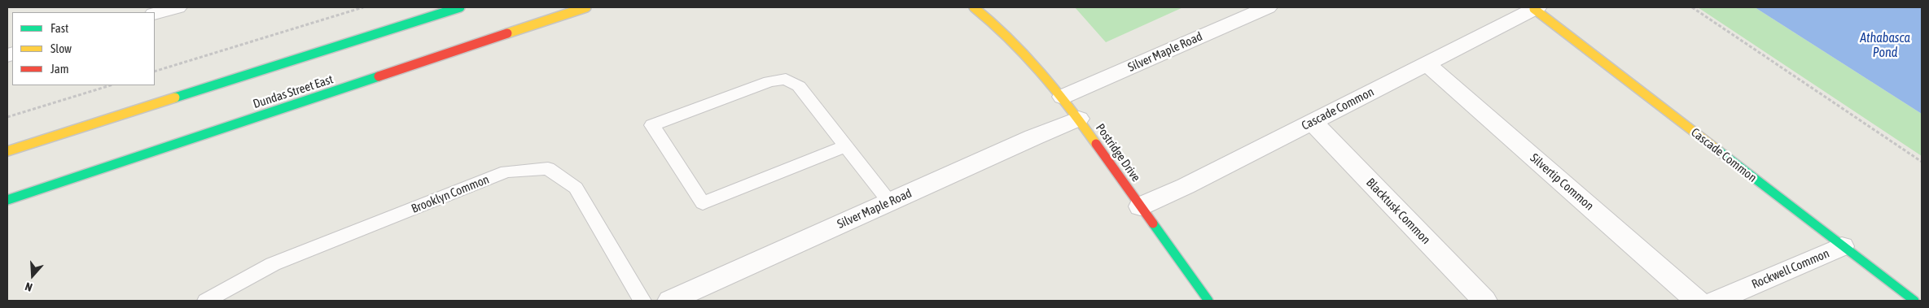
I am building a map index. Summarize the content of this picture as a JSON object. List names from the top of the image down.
{
  "streets": {
    "main road": ["Dundas Street East", "Cascade Common", "Postridge Drive"],
    "street": [
      "Silver Maple Road",
      "Silvertip Common",
      "Blacktusk Common",
      "Rockwell Common"
    ],
    "lane": ["Brooklyn Common"]
  },
  "crossings": [
    ["Silver Maple Road", "Postridge Drive"],
    ["Cascade Common", "Postridge Drive"],
    ["Cascade Common", "Silvertip Common"],
    ["Cascade Common", "Blacktusk Common"],
    ["Cascade Common", "Rockwell Common"]
  ],
  "water": ["Athabasca Pond"],
  "legend": ["Fast", "Slow", "Jam"],
  "north": "bottom"
}
